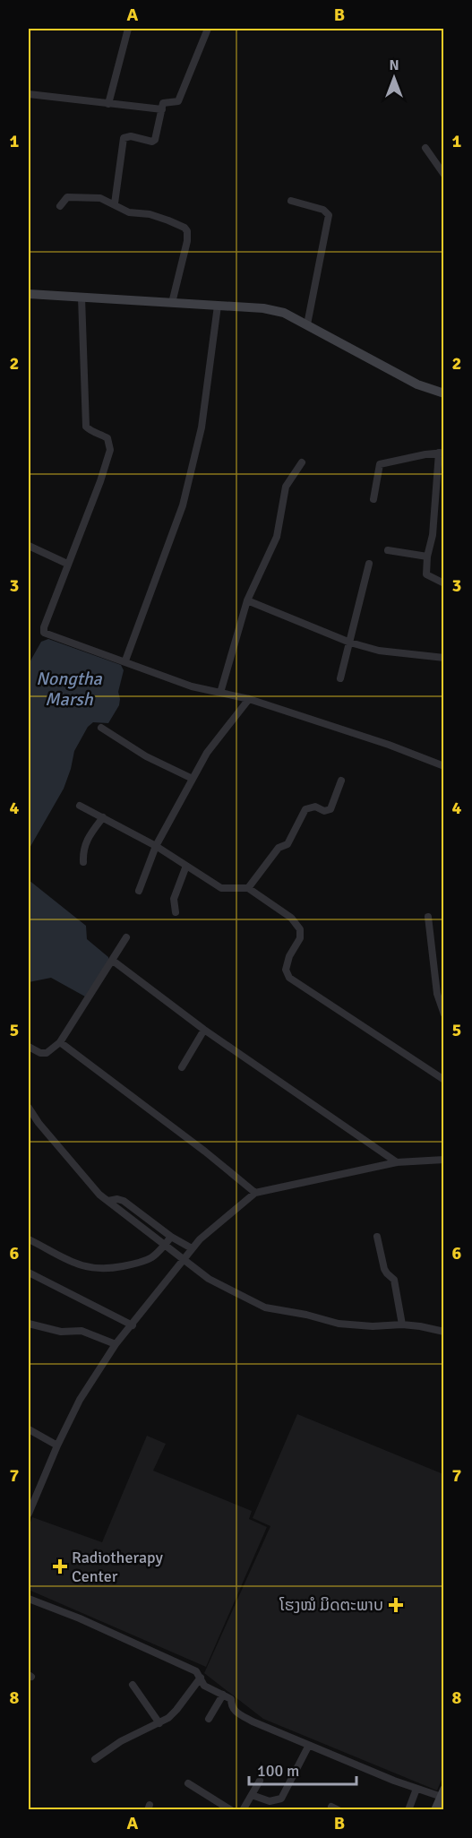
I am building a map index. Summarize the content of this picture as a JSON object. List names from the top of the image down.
{
  "water": ["Nongtha Marsh"],
  "places": {
    "health": ["Radiotherapy Center", "ໂຮງໝໍ ມິດຕະພາບ"]
  },
  "scale_bar": "100 m",
  "north": "top",
  "grid": {
    "columns": ["A", "B"],
    "rows": [
      "1",
      "2",
      "3",
      "4",
      "5",
      "6",
      "7",
      "8"
    ]
  }
}
